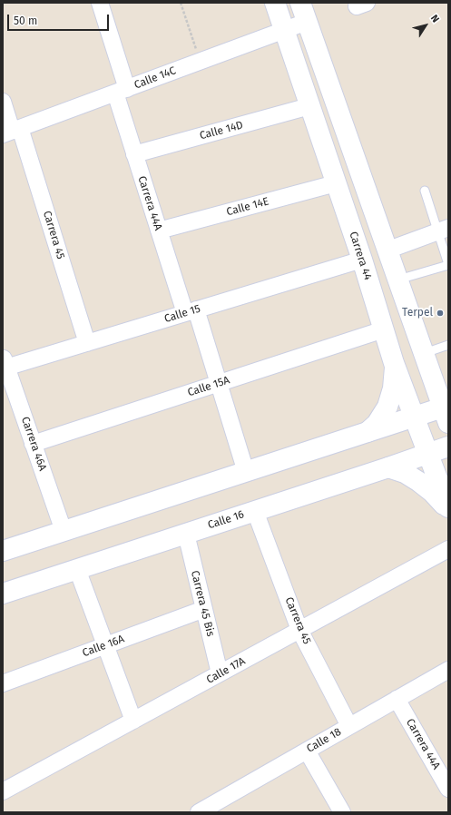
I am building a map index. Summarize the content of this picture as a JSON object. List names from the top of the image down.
{
  "streets": {
    "main road": ["Carrera 44", "Calle 16"],
    "street": [
      "Calle 14C",
      "Calle 14D",
      "Carrera 44A",
      "Calle 14E",
      "Carrera 45",
      "Calle 15",
      "Calle 15A",
      "Carrera 46A",
      "Carrera 45 Bis",
      "Calle 16A",
      "Calle 17A",
      "Calle 18"
    ]
  },
  "crossings": [
    ["Calle 14C", "Carrera 44A"],
    ["Calle 14C", "Carrera 45"],
    ["Calle 14C", "Carrera 44"],
    ["Calle 14D", "Carrera 44A"],
    ["Calle 14D", "Carrera 44"],
    ["Carrera 44A", "Calle 14E"],
    ["Carrera 44A", "Calle 15"],
    ["Carrera 44A", "Calle 15A"],
    ["Carrera 44A", "Calle 18"],
    ["Calle 14E", "Carrera 44"],
    ["Carrera 45", "Calle 15"],
    ["Carrera 45", "Calle 16"],
    ["Carrera 45", "Calle 17A"],
    ["Carrera 45", "Calle 18"],
    ["Carrera 44", "Calle 15"],
    ["Carrera 44", "Calle 15A"],
    ["Carrera 44", "Calle 16"],
    ["Calle 15", "Carrera 46A"],
    ["Calle 15A", "Carrera 46A"],
    ["Calle 16", "Carrera 45 Bis"],
    ["Carrera 45 Bis", "Calle 16A"],
    ["Carrera 45 Bis", "Calle 17A"]
  ],
  "places": ["Terpel"],
  "scale_bar": "50 m",
  "north": "top right"
}
